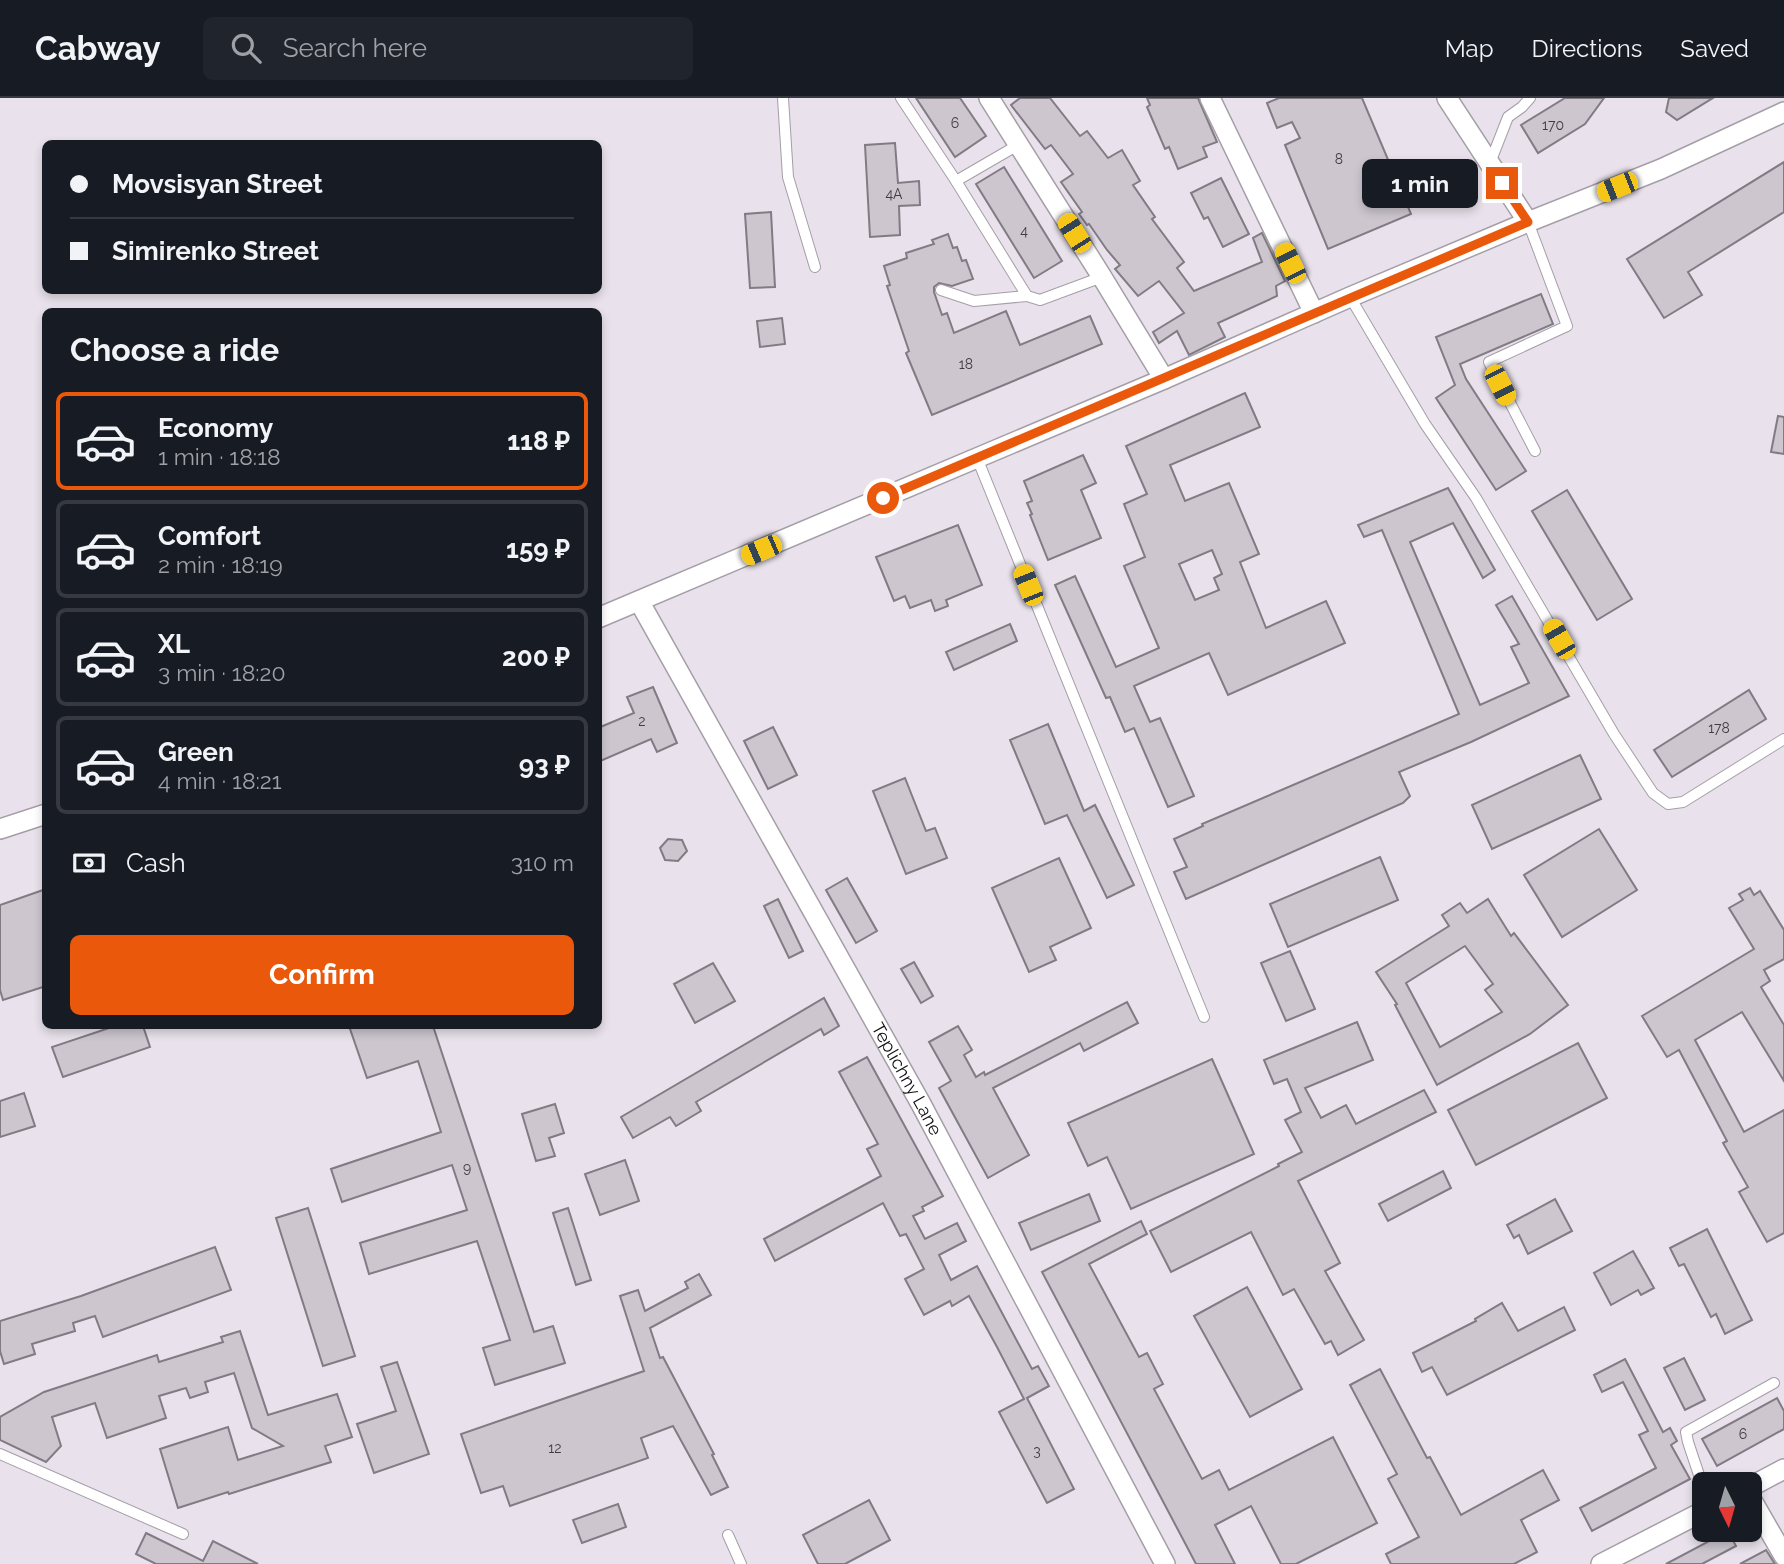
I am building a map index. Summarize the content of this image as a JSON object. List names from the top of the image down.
{
  "streets": {
    "street": ["Teplichny Lane"]
  },
  "house_numbers": [
    "6",
    "170",
    "8",
    "4А",
    "4",
    "18",
    "2",
    "178",
    "9",
    "6",
    "12",
    "3"
  ],
  "north": "bottom",
  "page": {
    "header": "Cabway",
    "search": "Search here",
    "nav": ["Map", "Directions", "Saved"],
    "banner": ["Movsisyan Street", "Simirenko Street"],
    "bubble": "1 min",
    "heading": "Choose a ride",
    "list": [
      {
        "name": "Economy",
        "note": "1 min · 18:18",
        "value": "118 ₽"
      },
      {
        "name": "Comfort",
        "note": "2 min · 18:19",
        "value": "159 ₽"
      },
      {
        "name": "XL",
        "note": "3 min · 18:20",
        "value": "200 ₽"
      },
      {
        "name": "Green",
        "note": "4 min · 18:21",
        "value": "93 ₽"
      }
    ],
    "pay": ["Cash", "310 m"],
    "buttons": "Confirm"
  }
}
